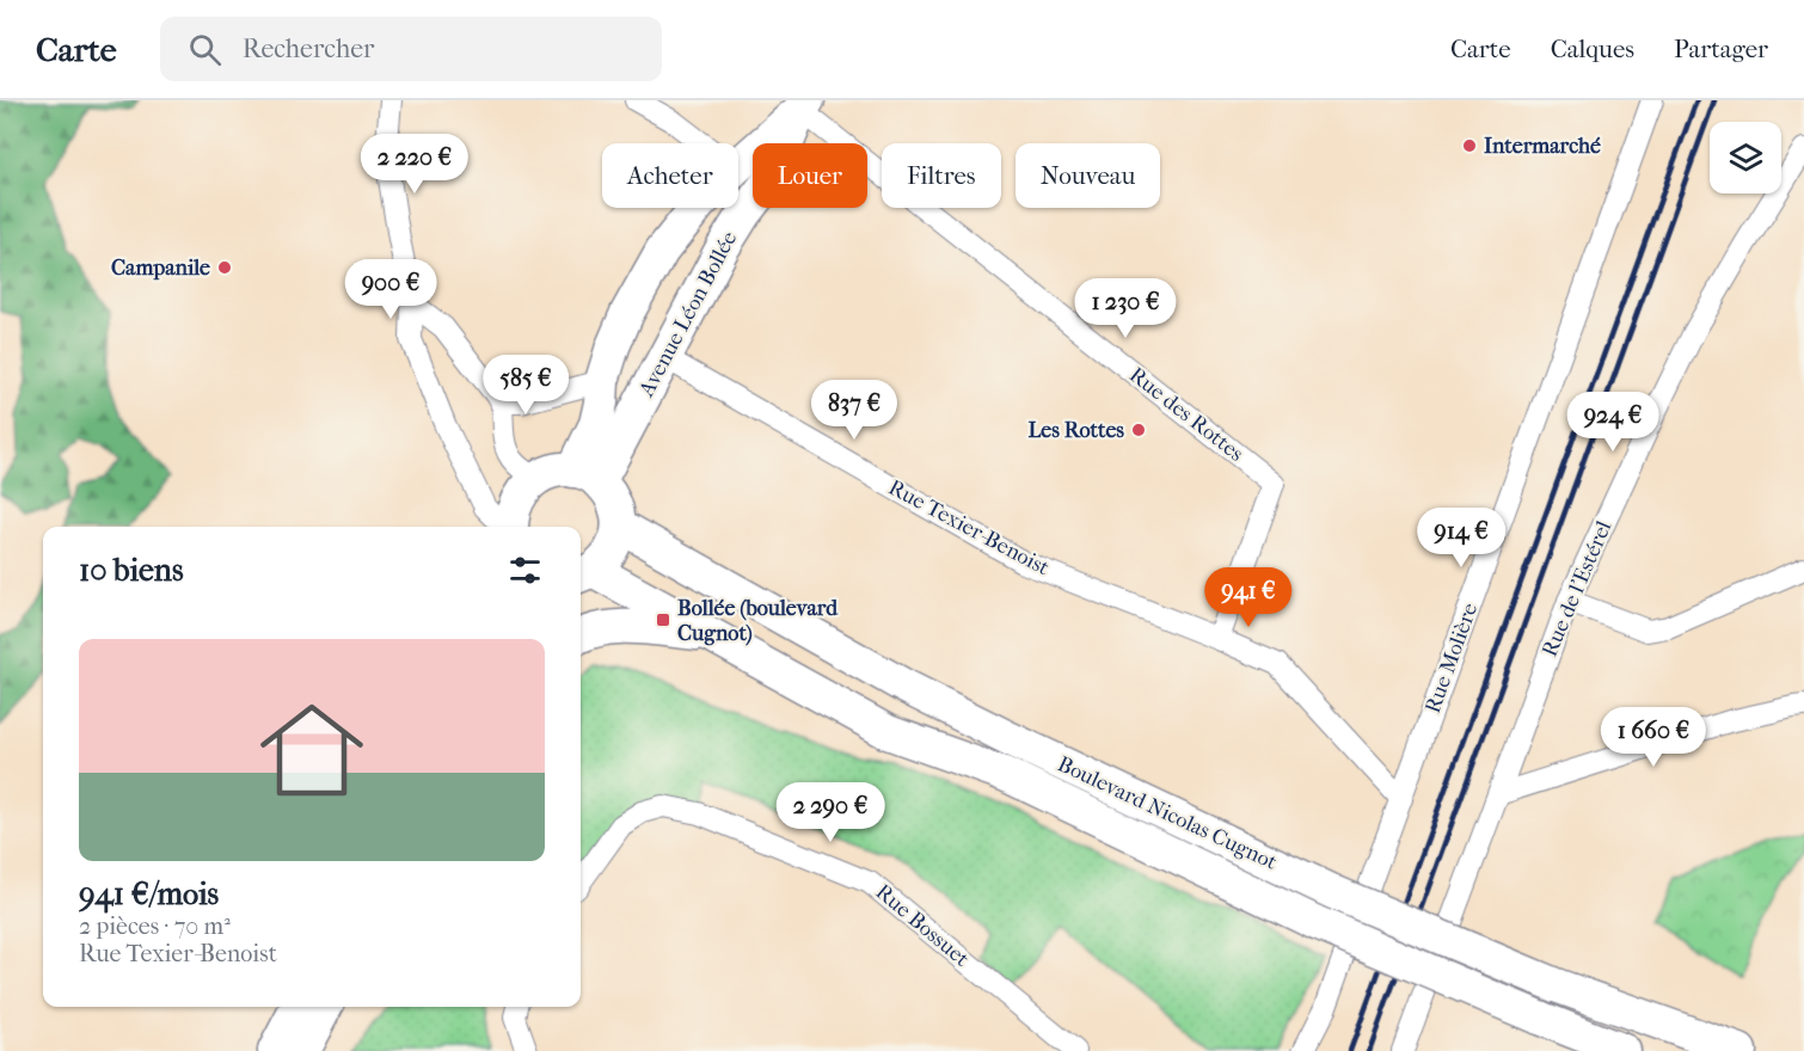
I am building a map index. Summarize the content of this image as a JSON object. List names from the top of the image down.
{
  "streets": {
    "main road": ["Avenue Léon Bollée", "Boulevard Nicolas Cugnot"],
    "street": [
      "Rue des Rottes",
      "Rue Texier-Benoist",
      "Rue de l'Estérel",
      "Rue Molière",
      "Rue Bossuet"
    ]
  },
  "crossings": [
    ["Avenue Léon Bollée", "Rue des Rottes"],
    ["Avenue Léon Bollée", "Rue Texier-Benoist"],
    ["Rue des Rottes", "Rue Texier-Benoist"],
    ["Rue Texier-Benoist", "Rue Molière"]
  ],
  "places": {
    "other": ["Intermarché", "Campanile", "Les Rottes"],
    "transit": ["Bollée (boulevard Cugnot)"]
  },
  "page": {
    "header": "Carte",
    "search": "Rechercher",
    "nav": ["Carte", "Calques", "Partager"],
    "price": [
      "2 220 €",
      "900 €",
      "1 230 €",
      "585 €",
      "837 €",
      "924 €",
      "914 €",
      "941 €",
      "1 660 €",
      "2 290 €"
    ],
    "chip": [
      "Acheter",
      "Louer",
      "Filtres",
      "Nouveau"
    ],
    "heading": "10 biens",
    "list": [
      {
        "name": "941 €/mois",
        "note": "2 pièces · 70 m² · Rue Texier-Benoist"
      }
    ]
  }
}
